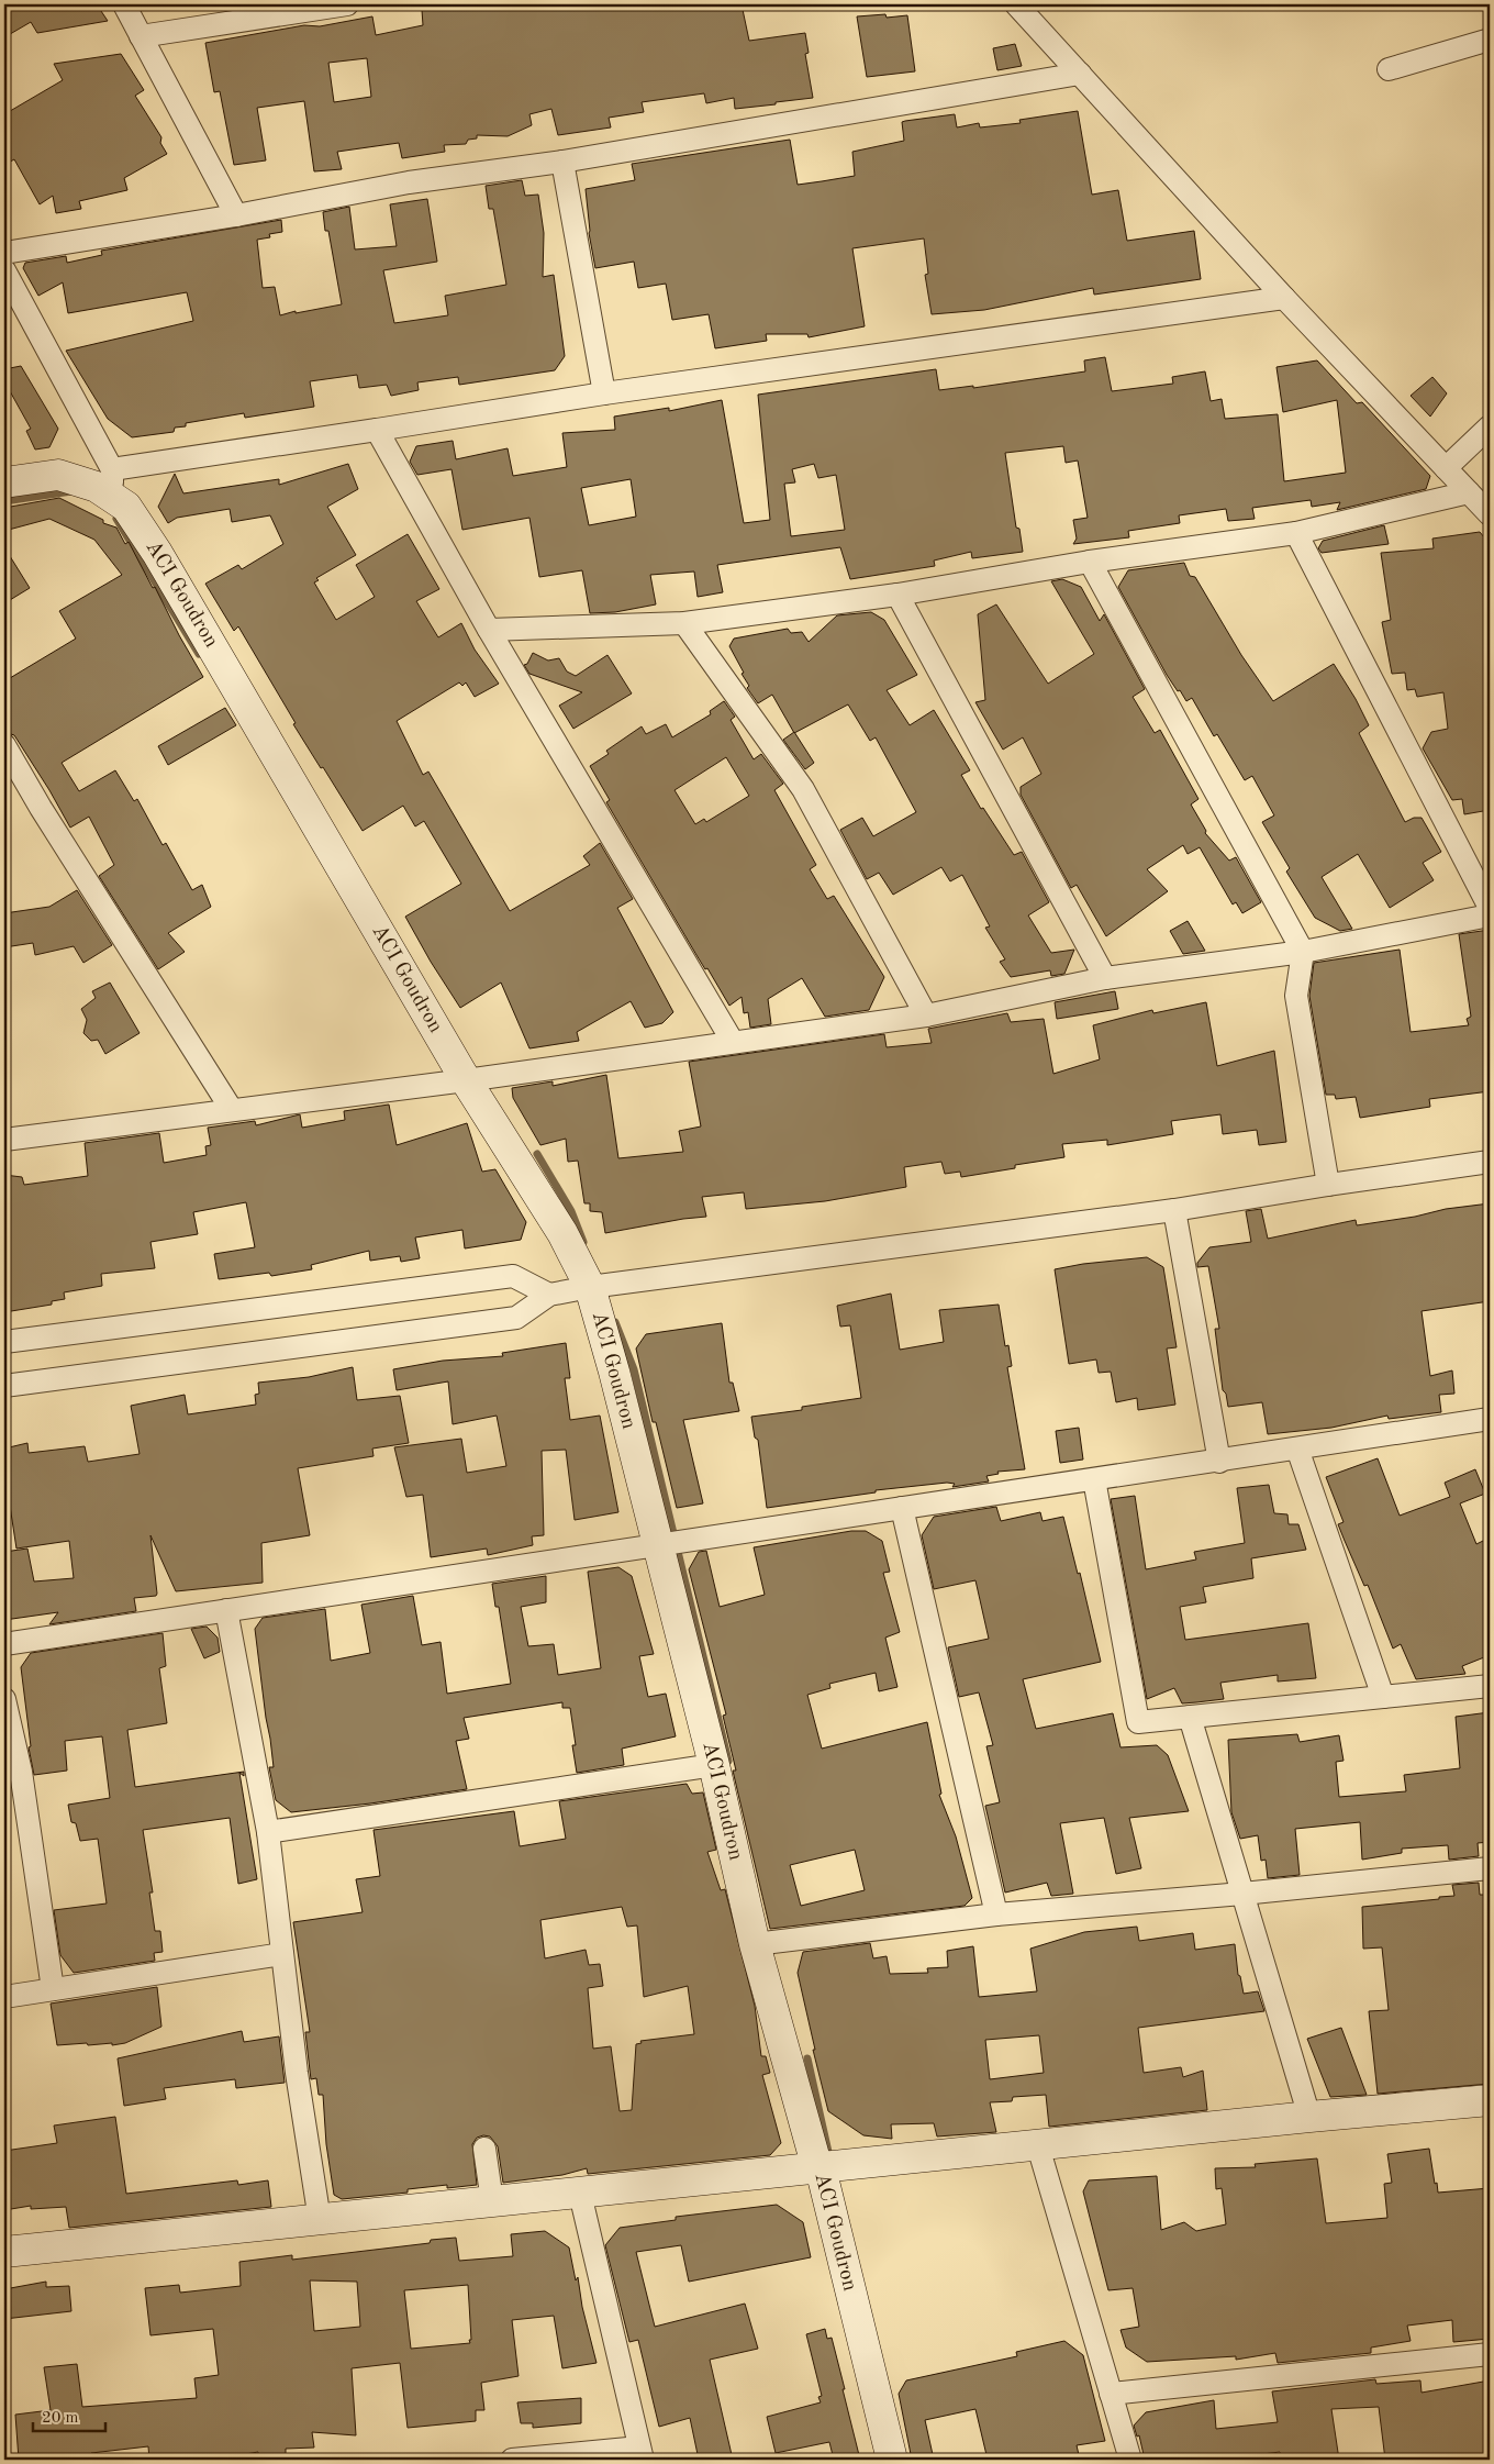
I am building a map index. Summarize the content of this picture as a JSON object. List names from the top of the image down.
{
  "streets": {
    "street": ["ACI Goudron"]
  },
  "scale_bar": "20 m"
}
